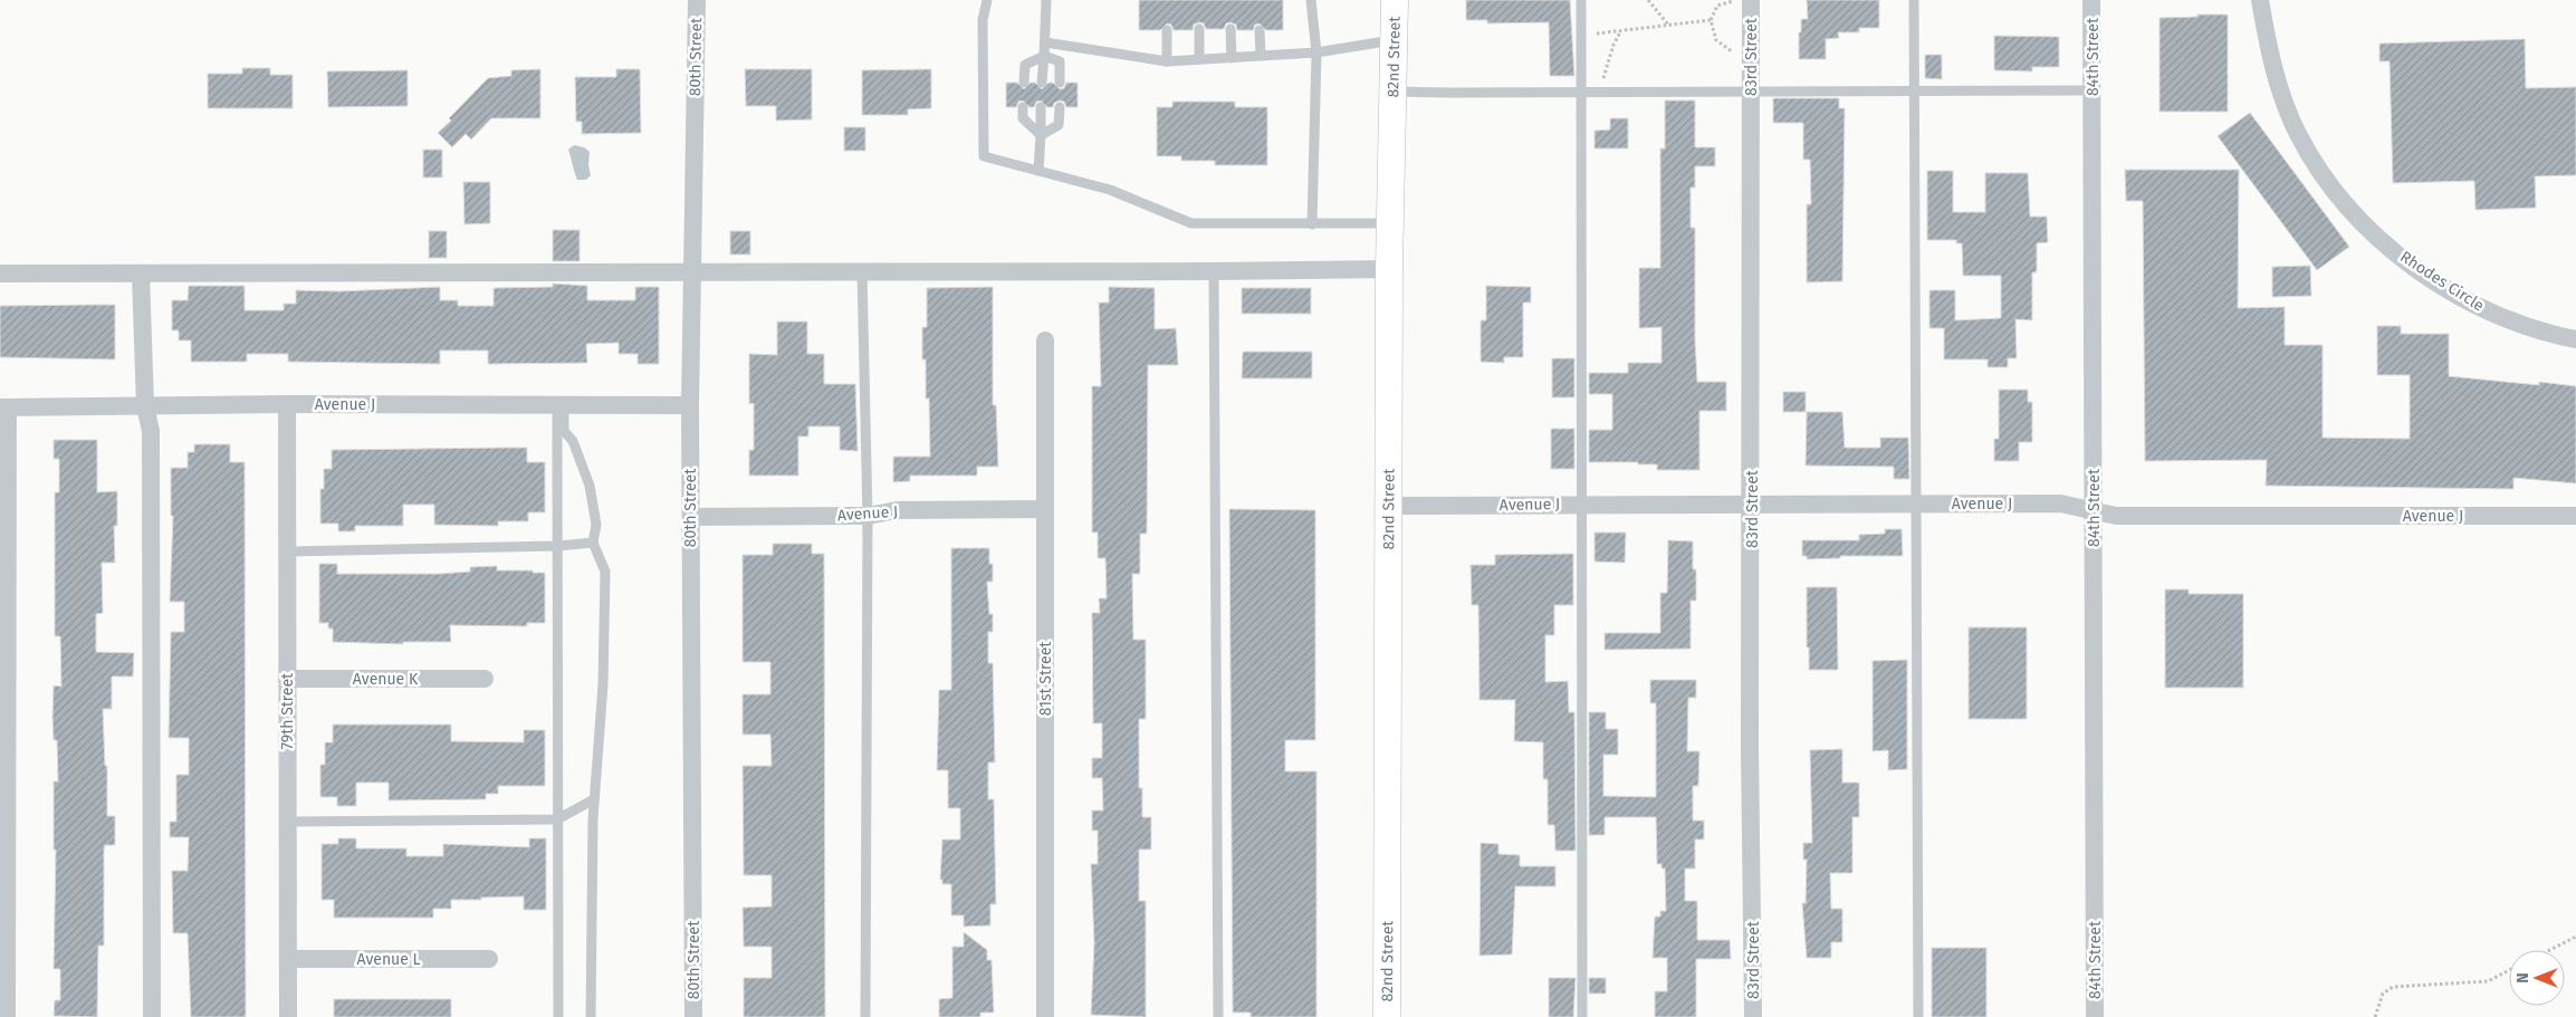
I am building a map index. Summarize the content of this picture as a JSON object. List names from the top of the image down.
{
  "streets": {
    "main road": ["82nd Street"],
    "street": [
      "80th Street",
      "83rd Street",
      "84th Street",
      "Rhodes Circle",
      "Avenue J",
      "Avenue K",
      "81st Street",
      "79th Street",
      "Avenue L"
    ]
  },
  "crossings": [
    ["80th Street", "Avenue J"],
    ["82nd Street", "Avenue J"],
    ["83rd Street", "Avenue J"],
    ["84th Street", "Avenue J"],
    ["Avenue J", "81st Street"],
    ["Avenue J", "79th Street"],
    ["Avenue K", "79th Street"],
    ["79th Street", "Avenue L"]
  ],
  "north": "left"
}
